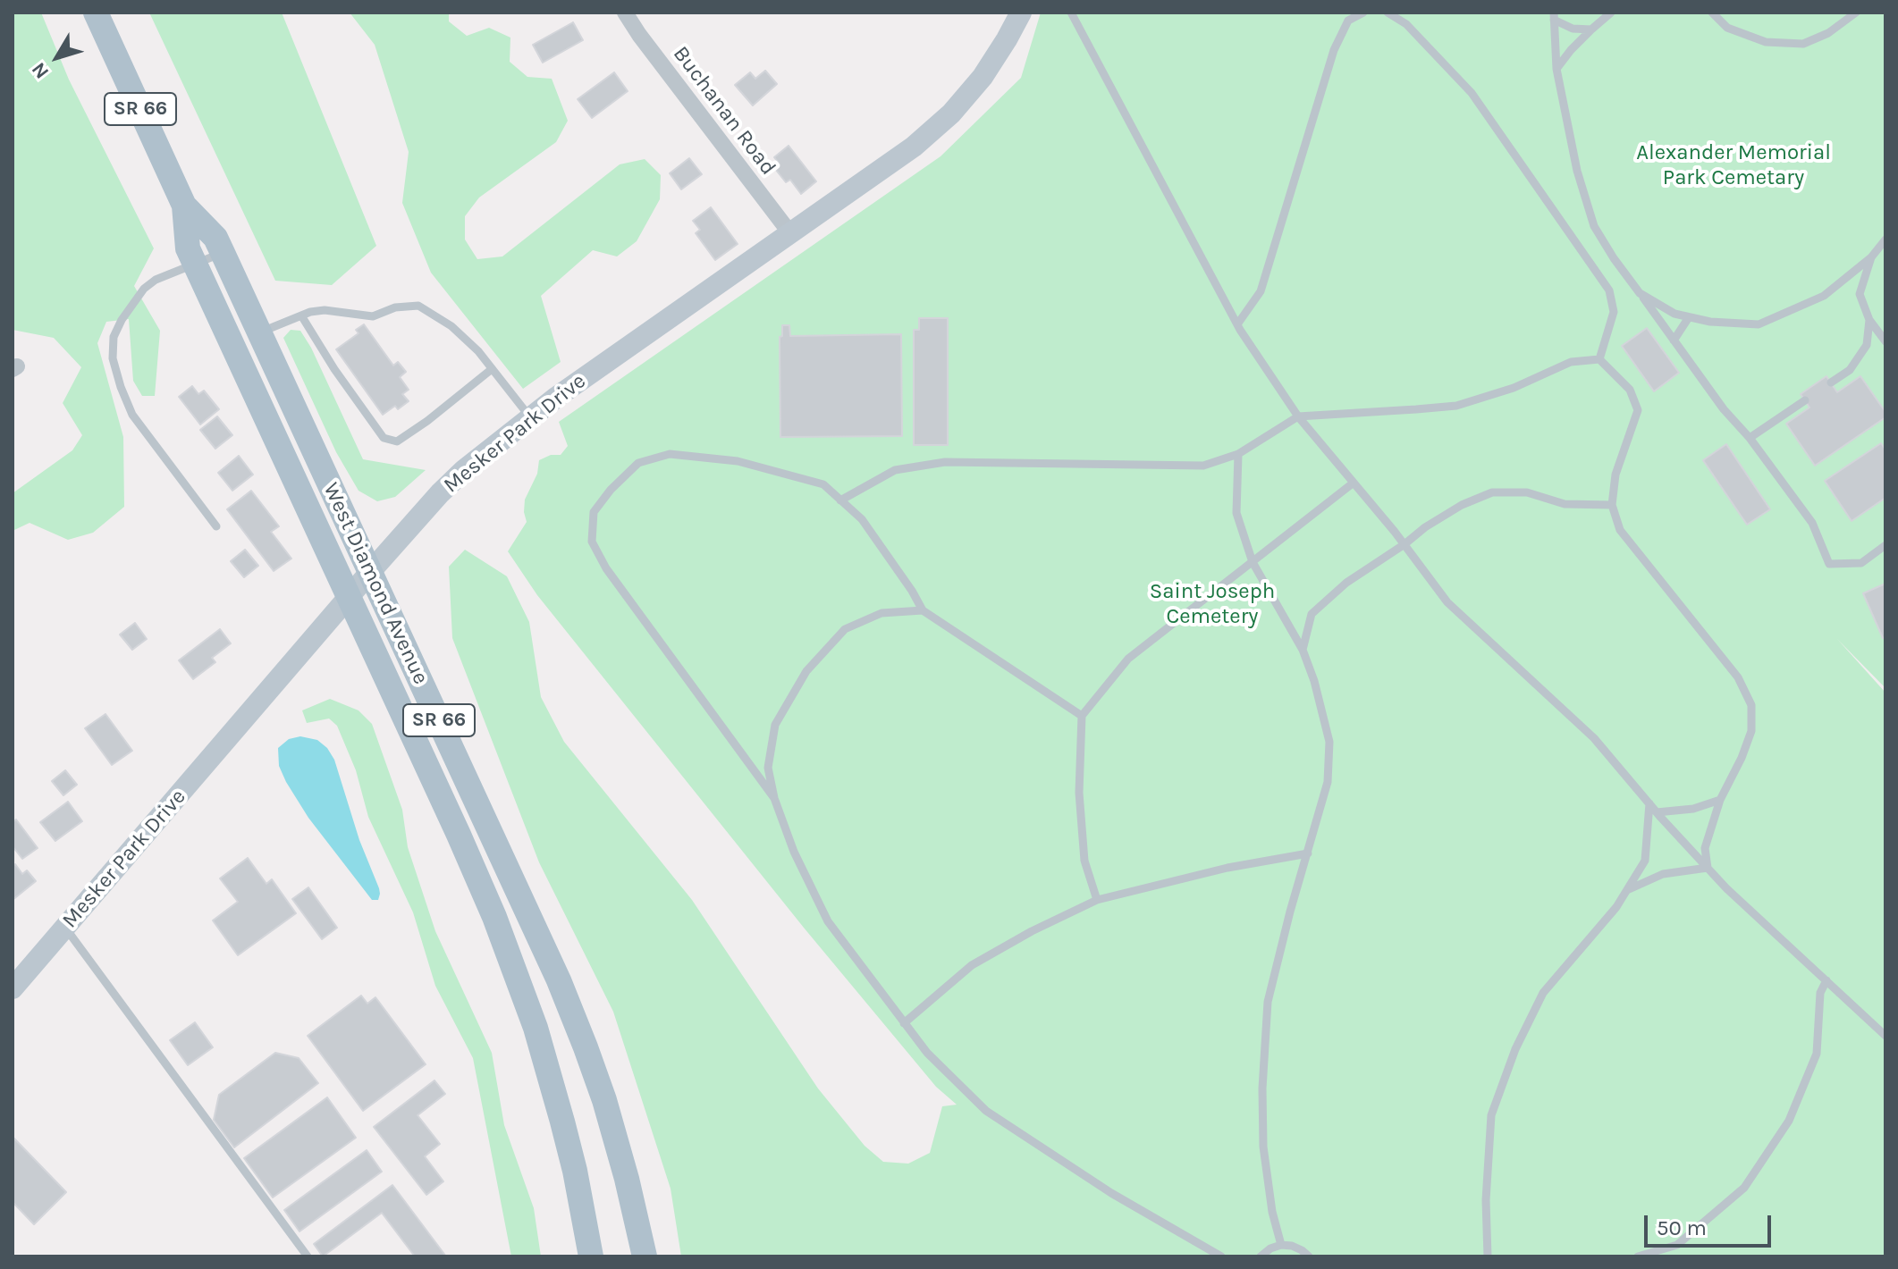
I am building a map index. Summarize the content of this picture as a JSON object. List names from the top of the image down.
{
  "streets": {
    "main road": ["SR 66", "West Diamond Avenue"],
    "street": ["Buchanan Road", "Mesker Park Drive"]
  },
  "crossings": [
    ["Buchanan Road", "Mesker Park Drive"],
    ["Mesker Park Drive", "West Diamond Avenue"]
  ],
  "parks": ["Alexander Memorial Park Cemetary", "Saint Joseph Cemetery"],
  "scale_bar": "50 m",
  "north": "bottom left"
}
